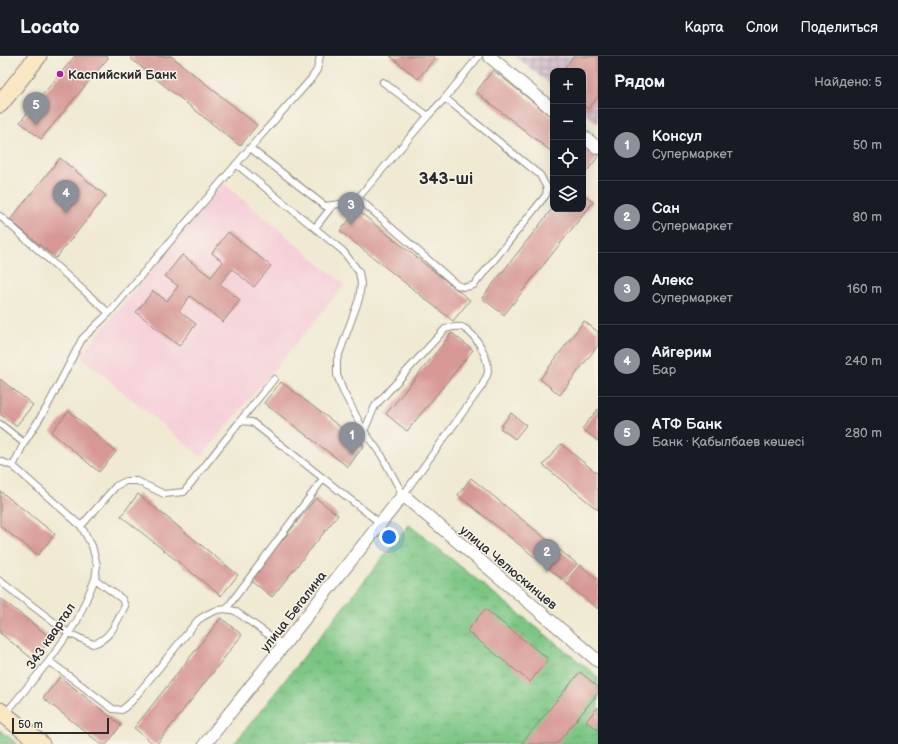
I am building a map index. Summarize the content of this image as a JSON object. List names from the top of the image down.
{
  "streets": {
    "street": ["улица Челюскинцев", "улица Бегалина"],
    "lane": ["343 квартал"]
  },
  "crossings": [
    ["улица Челюскинцев", "улица Бегалина"]
  ],
  "districts": ["343-ші"],
  "places": ["Каспийский Банк"],
  "scale_bar": "50 m",
  "page": {
    "header": "Locato",
    "nav": ["Карта", "Слои", "Поделиться"],
    "heading": ["Рядом", "Найдено: 5"],
    "map_buttons": ["+", "−"],
    "pins": [
      "5",
      "4",
      "3",
      "1",
      "2"
    ],
    "list": [
      {
        "mark": "1",
        "name": "Консул",
        "note": "Супермаркет",
        "value": "50 m"
      },
      {
        "mark": "2",
        "name": "Сан",
        "note": "Супермаркет",
        "value": "80 m"
      },
      {
        "mark": "3",
        "name": "Алекс",
        "note": "Супермаркет",
        "value": "160 m"
      },
      {
        "mark": "4",
        "name": "Айгерим",
        "note": "Бар",
        "value": "240 m"
      },
      {
        "mark": "5",
        "name": "АТФ Банк",
        "note": "Банк · Қабылбаев көшесі",
        "value": "280 m"
      }
    ],
    "scale": "50 m"
  }
}
